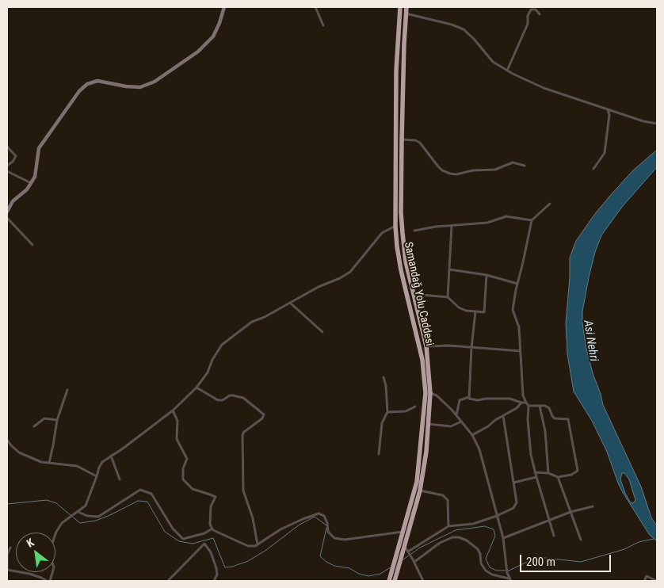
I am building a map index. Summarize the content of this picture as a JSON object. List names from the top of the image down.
{
  "streets": {
    "highway": ["Samandağ Yolu Caddesi"]
  },
  "water": ["Asi Nehri"],
  "scale_bar": "200 m",
  "north": "top left"
}
